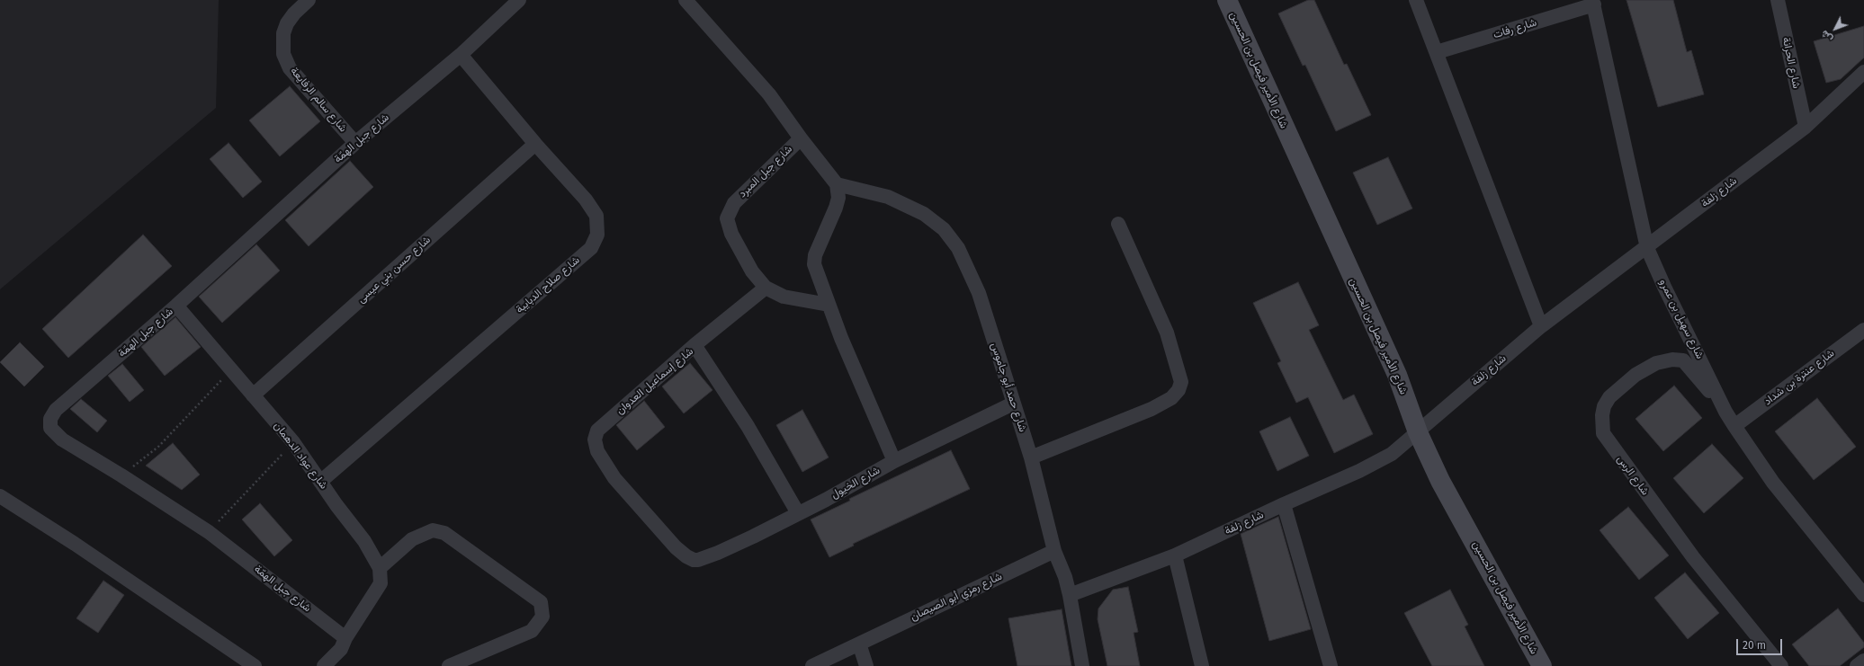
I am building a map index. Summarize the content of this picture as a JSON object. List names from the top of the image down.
{
  "streets": {
    "street": [
      "شارع رفات",
      "شارع الحرانة",
      "شارع الأمير فيصل بن الحسين",
      "شارع سالم الرفايعة",
      "شارع جبل الهمّة",
      "شارع جبل المبرد",
      "شارع زلفة",
      "شارع حسن بني عيسى",
      "شارع صلاح الدبايبة",
      "شارع سهيل بن عمرو",
      "شارع عنترة بن شداد",
      "شارع إسماعيل العدوان",
      "شارع حمد أبو جاموس",
      "شارع عواد الدهمان",
      "شارع الرس",
      "شارع الخيول",
      "شارع رمزي أبو الصيصان"
    ]
  },
  "crossings": [
    ["شارع رفات", "شارع سهيل بن عمرو"],
    ["شارع الحرانة", "شارع زلفة"],
    ["شارع الأمير فيصل بن الحسين", "شارع زلفة"],
    ["شارع سالم الرفايعة", "شارع جبل الهمّة"],
    ["شارع جبل الهمّة", "شارع صلاح الدبايبة"],
    ["شارع جبل الهمّة", "شارع عواد الدهمان"],
    ["شارع زلفة", "شارع سهيل بن عمرو"],
    ["شارع زلفة", "شارع حمد أبو جاموس"],
    ["شارع حسن بني عيسى", "شارع صلاح الدبايبة"],
    ["شارع حسن بني عيسى", "شارع عواد الدهمان"],
    ["شارع صلاح الدبايبة", "شارع عواد الدهمان"],
    ["شارع سهيل بن عمرو", "شارع عنترة بن شداد"],
    ["شارع سهيل بن عمرو", "شارع الرس"],
    ["شارع إسماعيل العدوان", "شارع الخيول"],
    ["شارع حمد أبو جاموس", "شارع الخيول"],
    ["شارع حمد أبو جاموس", "شارع رمزي أبو الصيصان"]
  ],
  "scale_bar": "20 m",
  "north": "bottom left"
}
